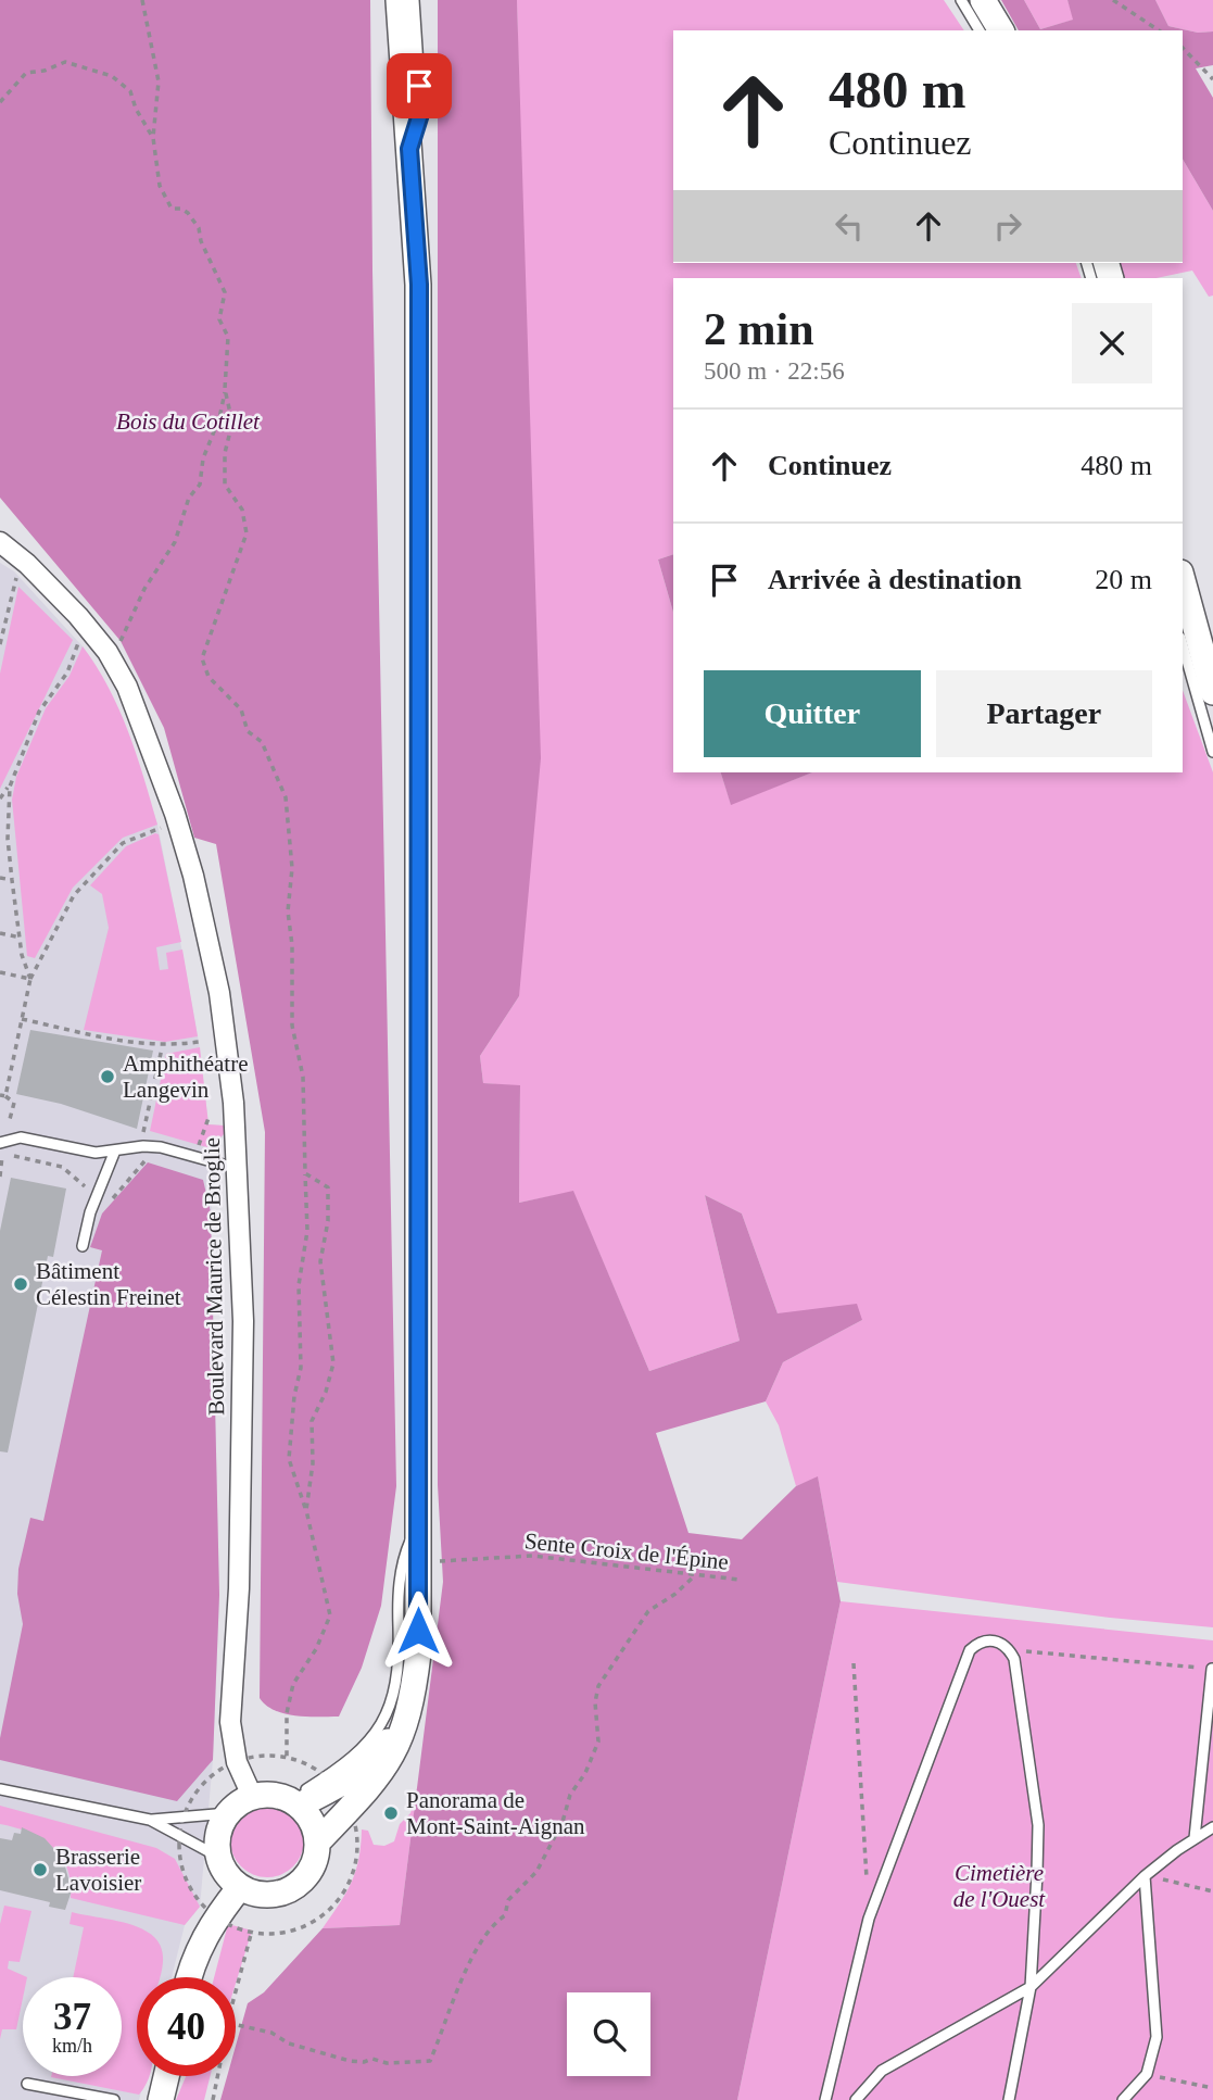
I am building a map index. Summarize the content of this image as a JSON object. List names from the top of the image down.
{
  "streets": {
    "street": ["Boulevard Maurice de Broglie"],
    "path": ["Sente Croix de l'Épine"]
  },
  "parks": ["Bois du Cotillet", "Cimetière de l'Ouest"],
  "places": [
    "Amphithéatre Langevin",
    "Bâtiment Célestin Freinet",
    "Panorama de Mont-Saint-Aignan",
    "Brasserie Lavoisier"
  ],
  "page": {
    "turn": ["480 m", "Continuez"],
    "heading": ["2 min", "500 m · 22:56"],
    "list": [
      {
        "name": "Continuez",
        "value": "480 m"
      },
      {
        "name": "Arrivée à destination",
        "value": "20 m"
      }
    ],
    "buttons": ["Quitter", "Partager"],
    "speed": "37 km/h",
    "limit": "40"
  }
}
